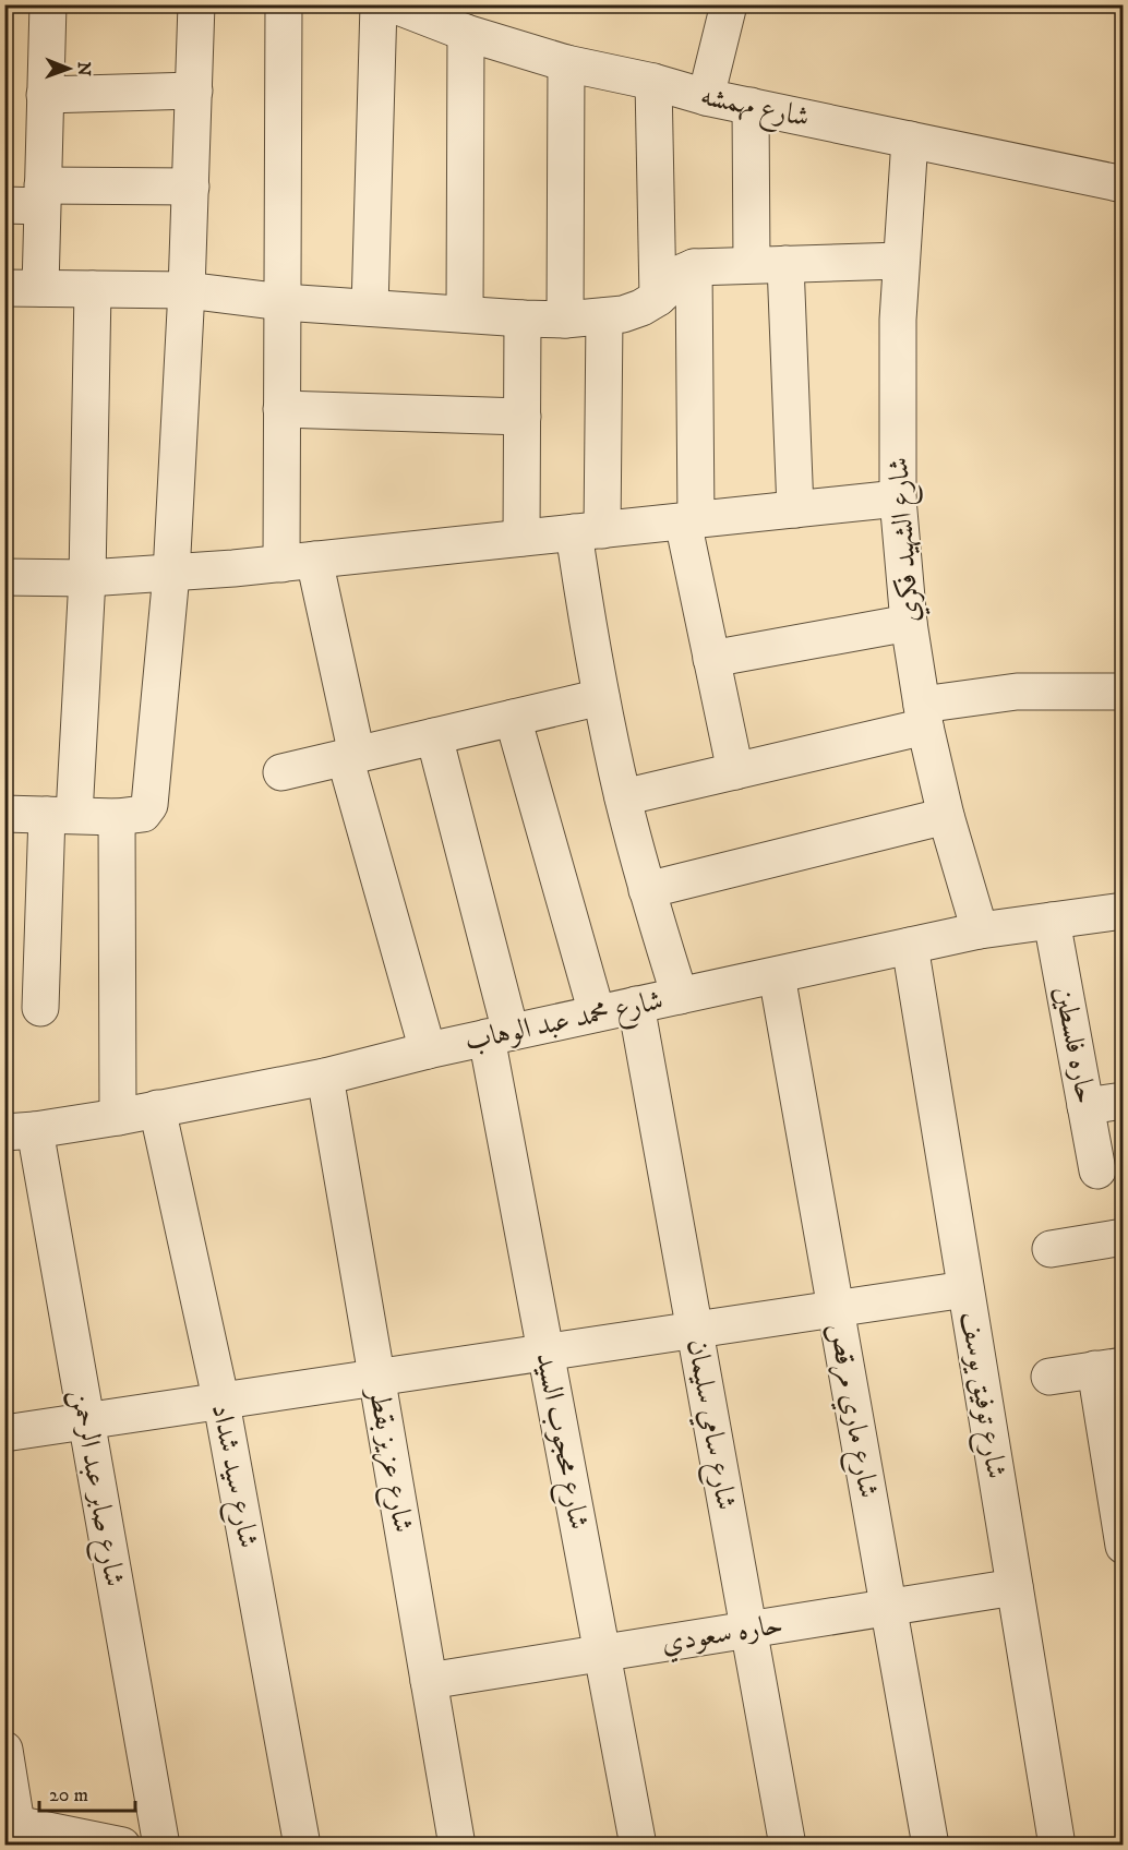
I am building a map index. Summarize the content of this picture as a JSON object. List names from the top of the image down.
{
  "streets": {
    "street": [
      "شارع مهمشه",
      "شارع الشهيد فكري",
      "شارع محمد عبد الوهاب",
      "حاره فلسطين",
      "شارع توفيق يوسف",
      "شارع ماري مرقص",
      "شارع سامي سليمان",
      "شارع محجوب السيد",
      "شارع عزيز بقطر",
      "شارع سيد شداد",
      "شارع صابر عبد الرحمن",
      "حاره سعودي"
    ]
  },
  "crossings": [
    ["شارع مهمشه", "شارع الشهيد فكري"],
    ["شارع الشهيد فكري", "شارع محمد عبد الوهاب"],
    ["شارع محمد عبد الوهاب", "حاره فلسطين"],
    ["شارع محمد عبد الوهاب", "شارع توفيق يوسف"],
    ["شارع محمد عبد الوهاب", "شارع ماري مرقص"],
    ["شارع محمد عبد الوهاب", "شارع سامي سليمان"],
    ["شارع محمد عبد الوهاب", "شارع محجوب السيد"],
    ["شارع محمد عبد الوهاب", "شارع عزيز بقطر"],
    ["شارع محمد عبد الوهاب", "شارع سيد شداد"],
    ["شارع محمد عبد الوهاب", "شارع صابر عبد الرحمن"],
    ["شارع توفيق يوسف", "حاره سعودي"],
    ["شارع ماري مرقص", "حاره سعودي"],
    ["شارع سامي سليمان", "حاره سعودي"],
    ["شارع محجوب السيد", "حاره سعودي"],
    ["شارع عزيز بقطر", "حاره سعودي"]
  ],
  "scale_bar": "20 m",
  "north": "right"
}
